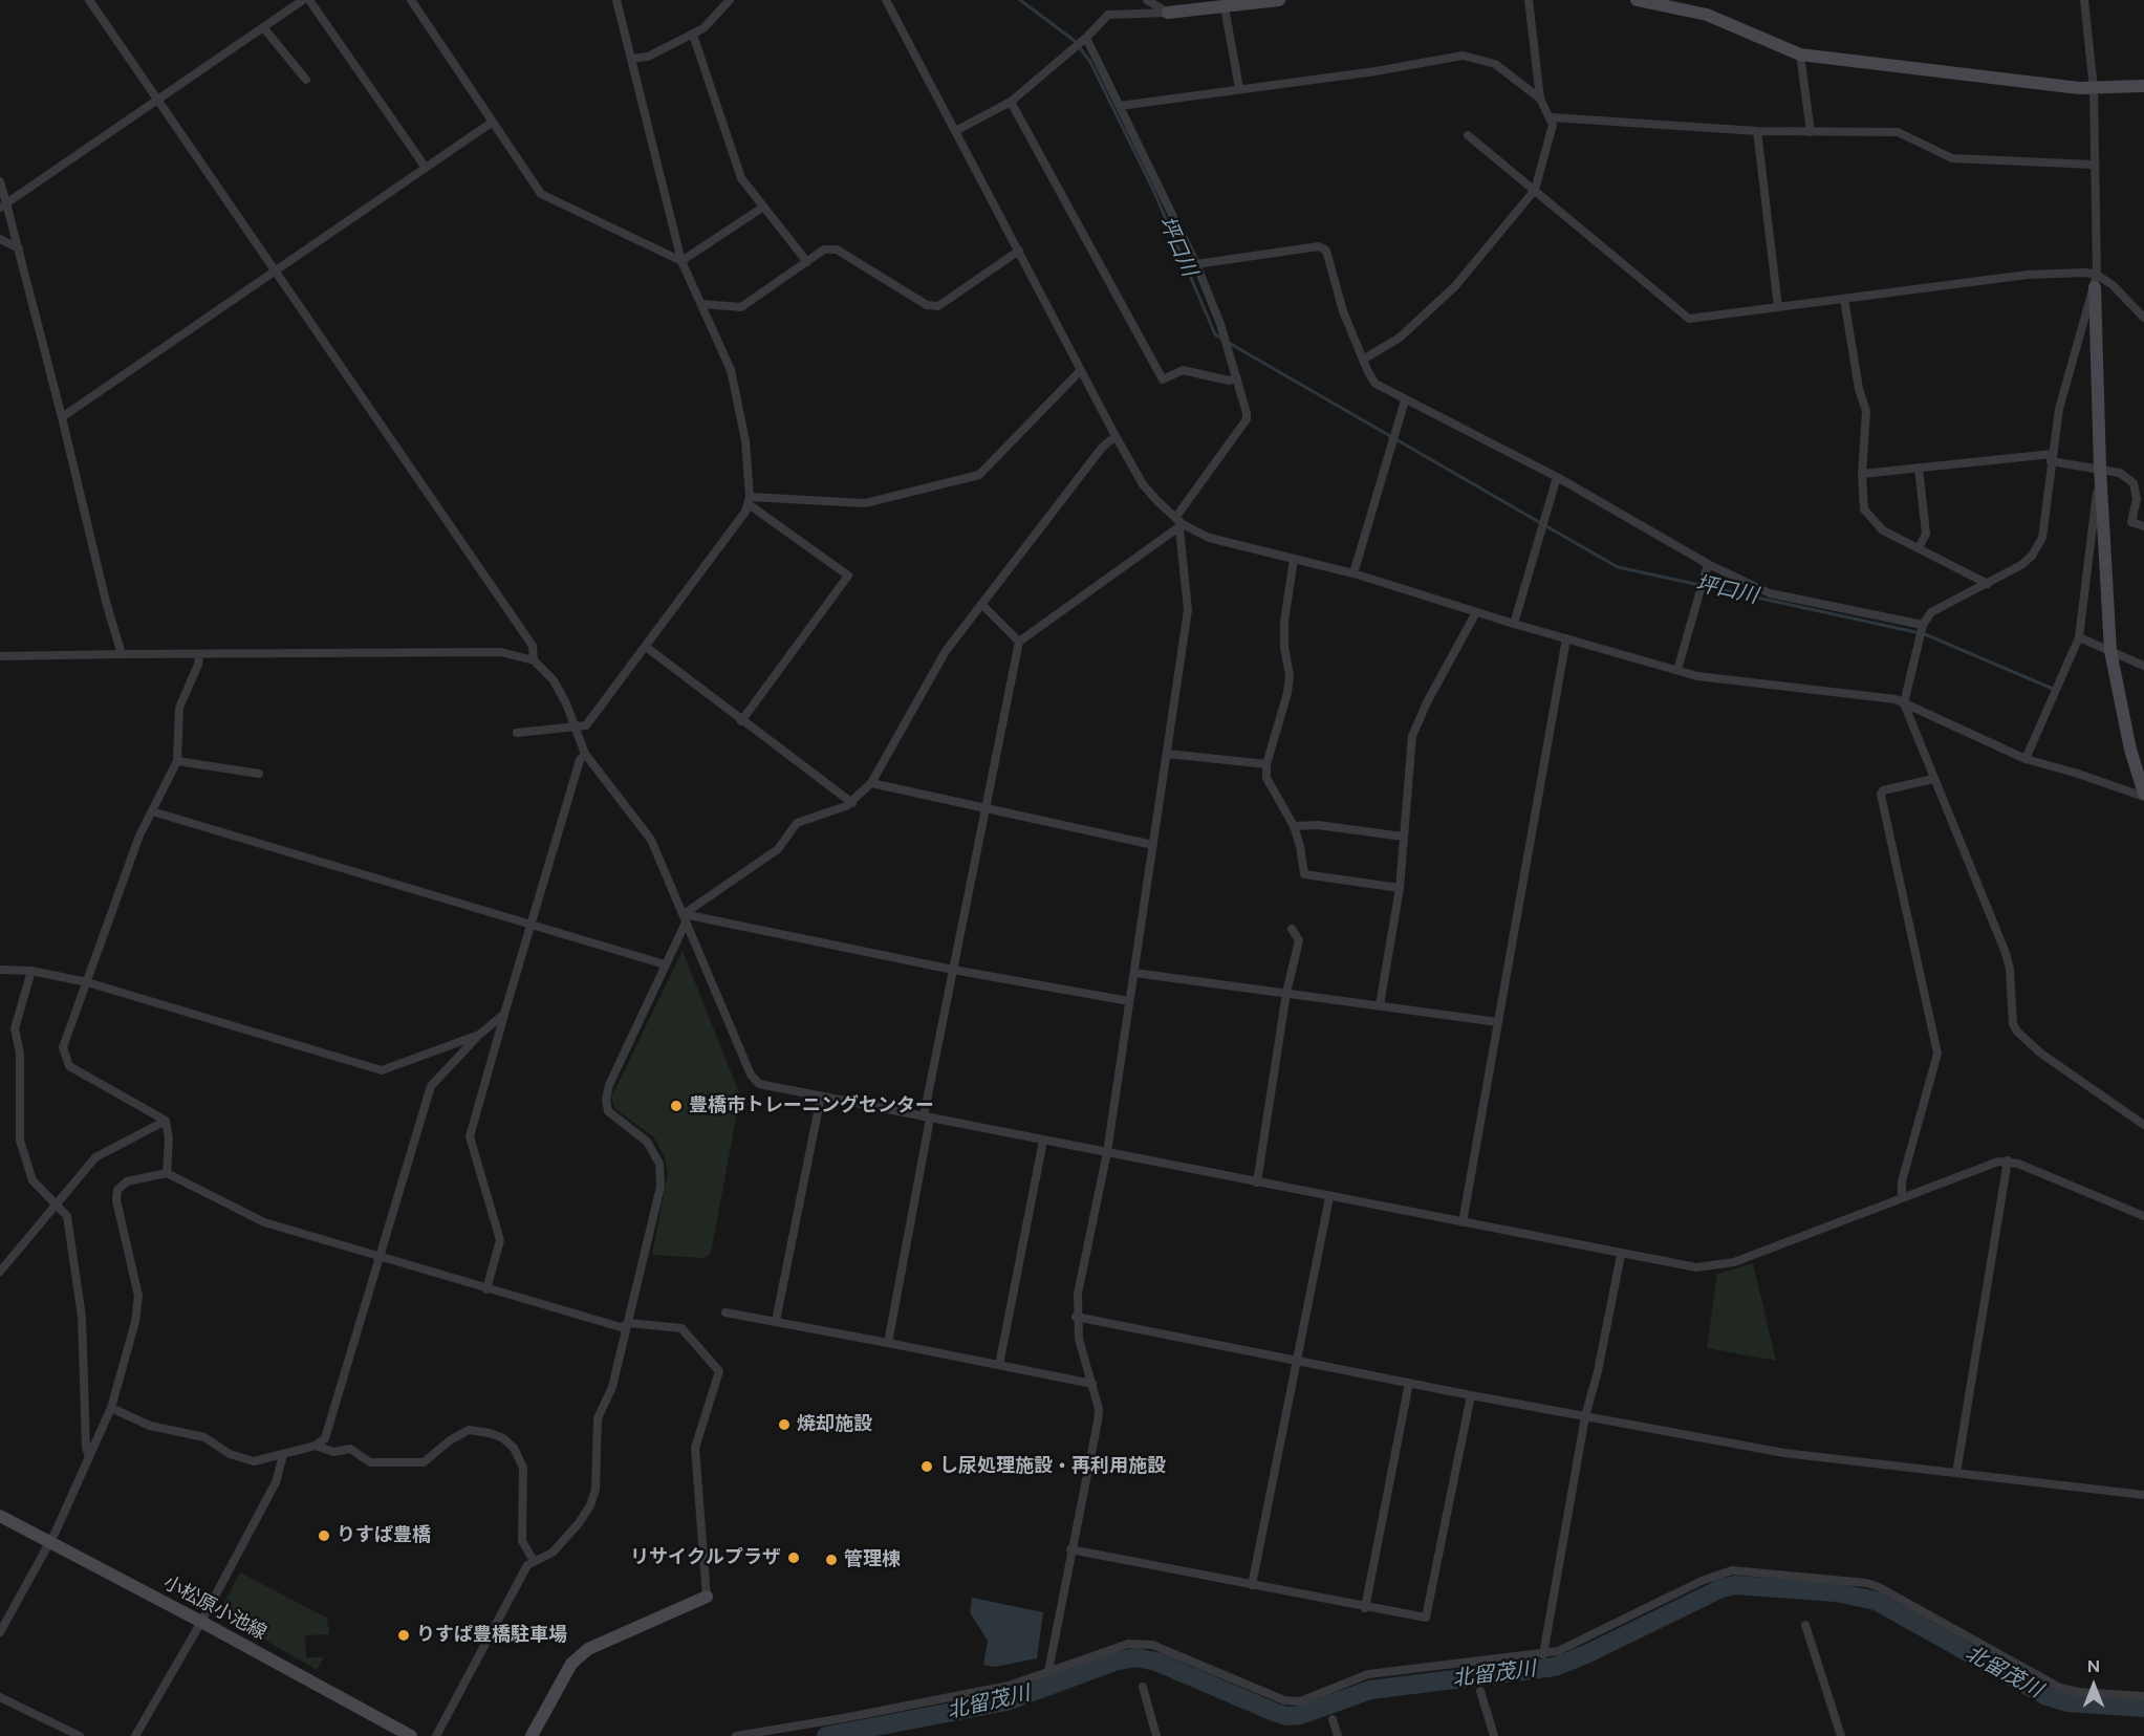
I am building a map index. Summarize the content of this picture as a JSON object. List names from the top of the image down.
{
  "streets": {
    "street": ["小松原小池線"]
  },
  "water": ["坪口川", "北留茂川"],
  "places": [
    "豊橋市トレーニングセンター",
    "焼却施設",
    "し尿処理施設・再利用施設",
    "りすぱ豊橋",
    "リサイクルプラザ",
    "管理棟",
    "りすぱ豊橋駐車場"
  ],
  "north": "top"
}
